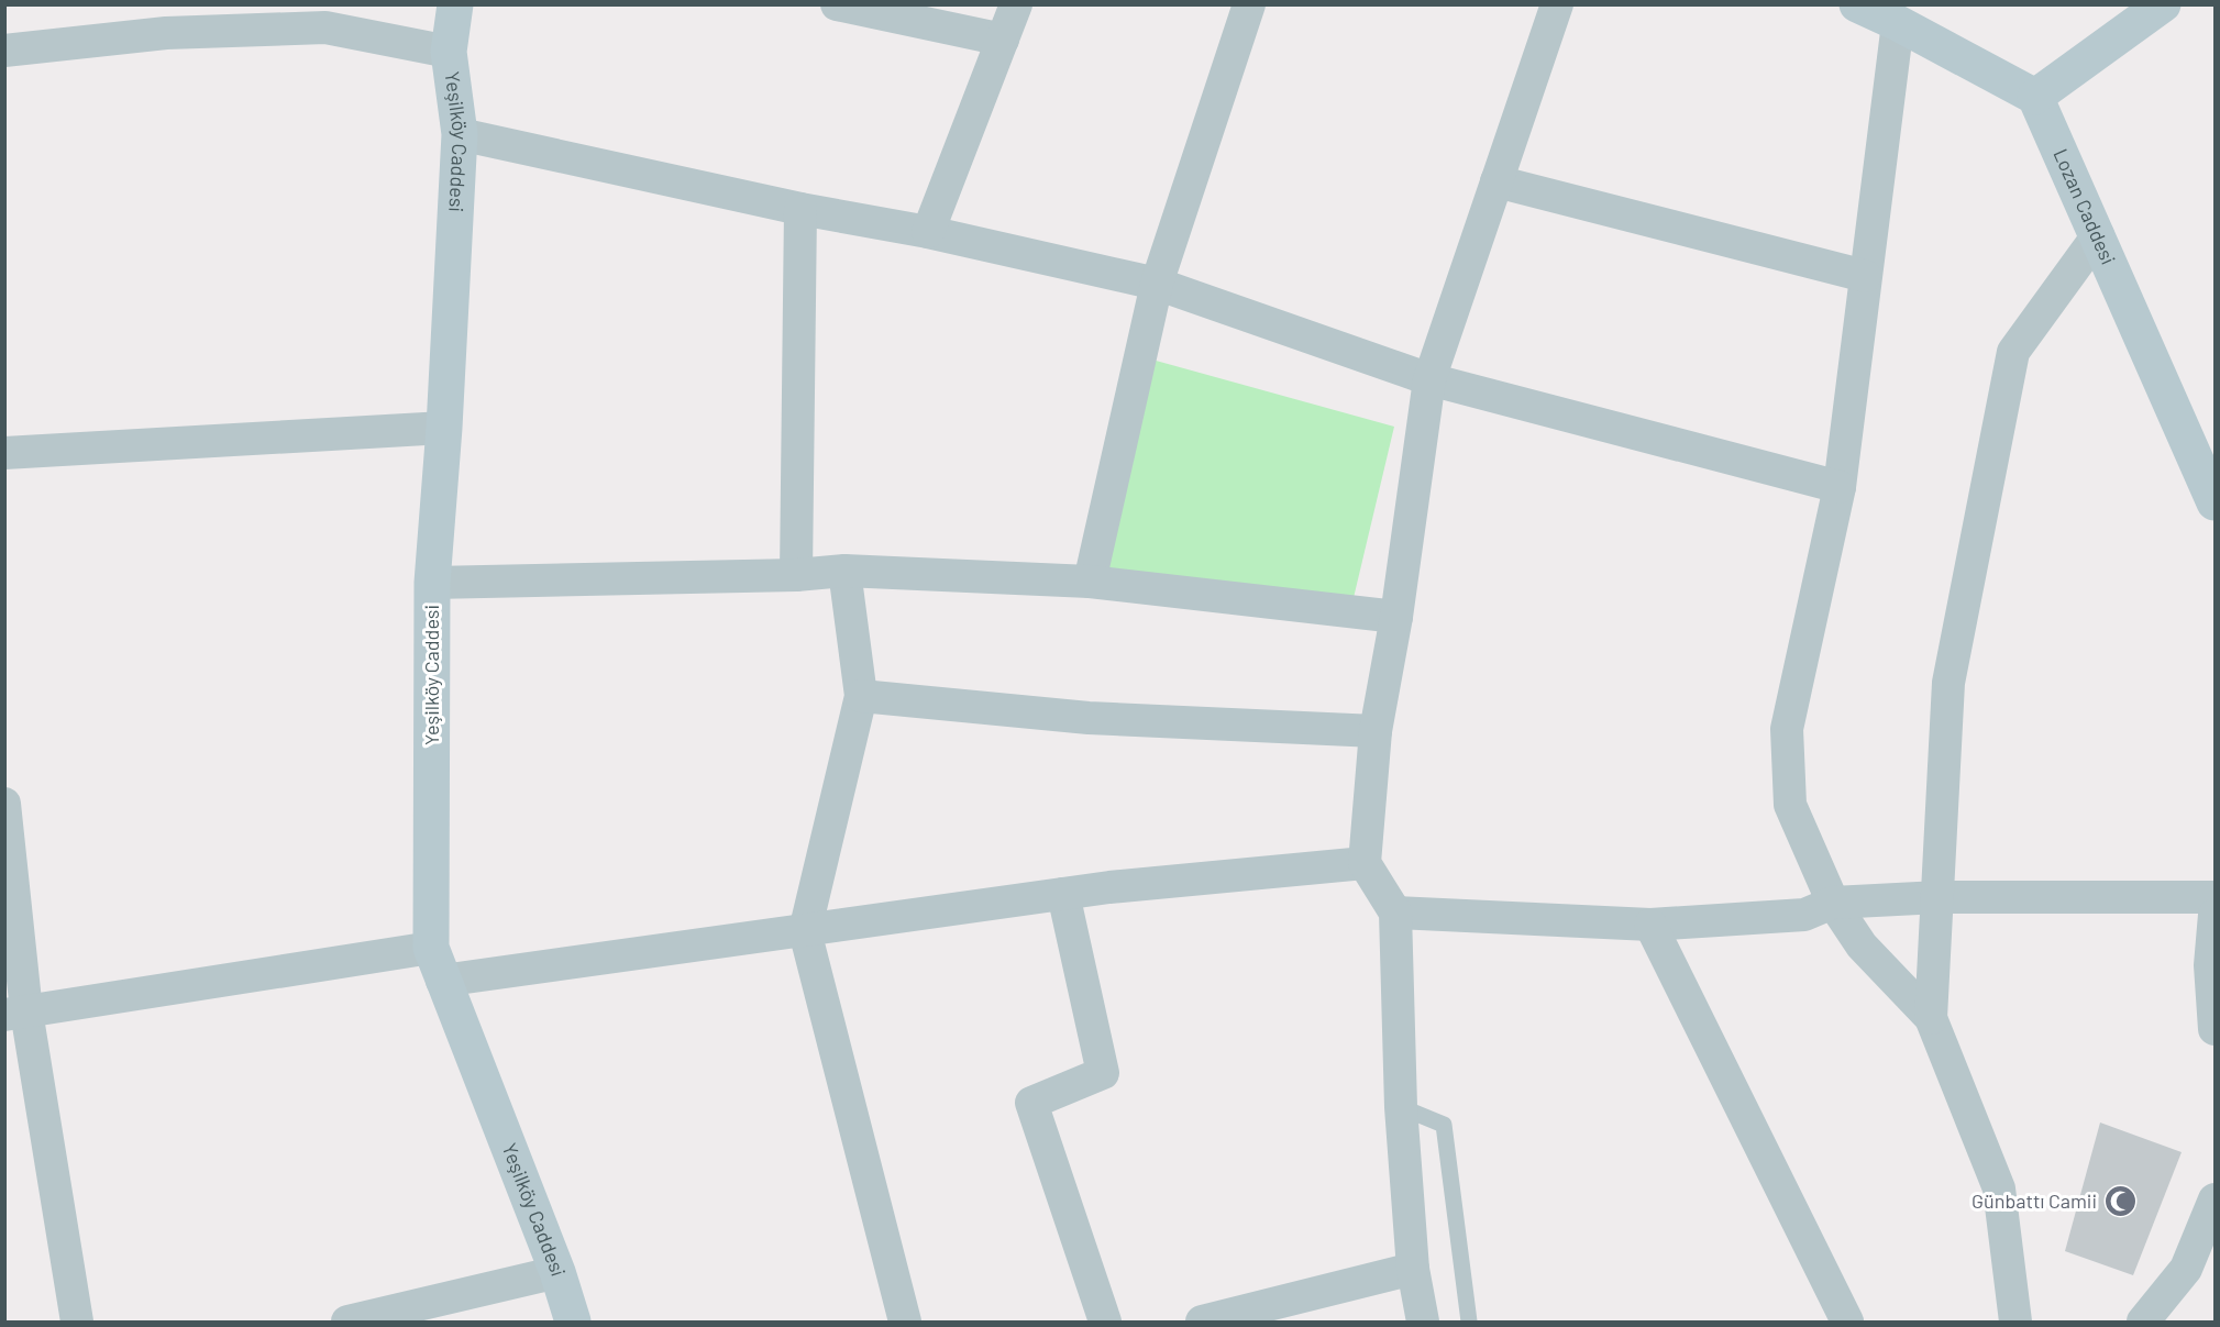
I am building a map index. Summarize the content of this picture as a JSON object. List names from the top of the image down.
{
  "streets": {
    "street": ["Yeşilköy Caddesi", "Lozan Caddesi"]
  },
  "places": {
    "mosque": ["Günbattı Camii"]
  }
}
